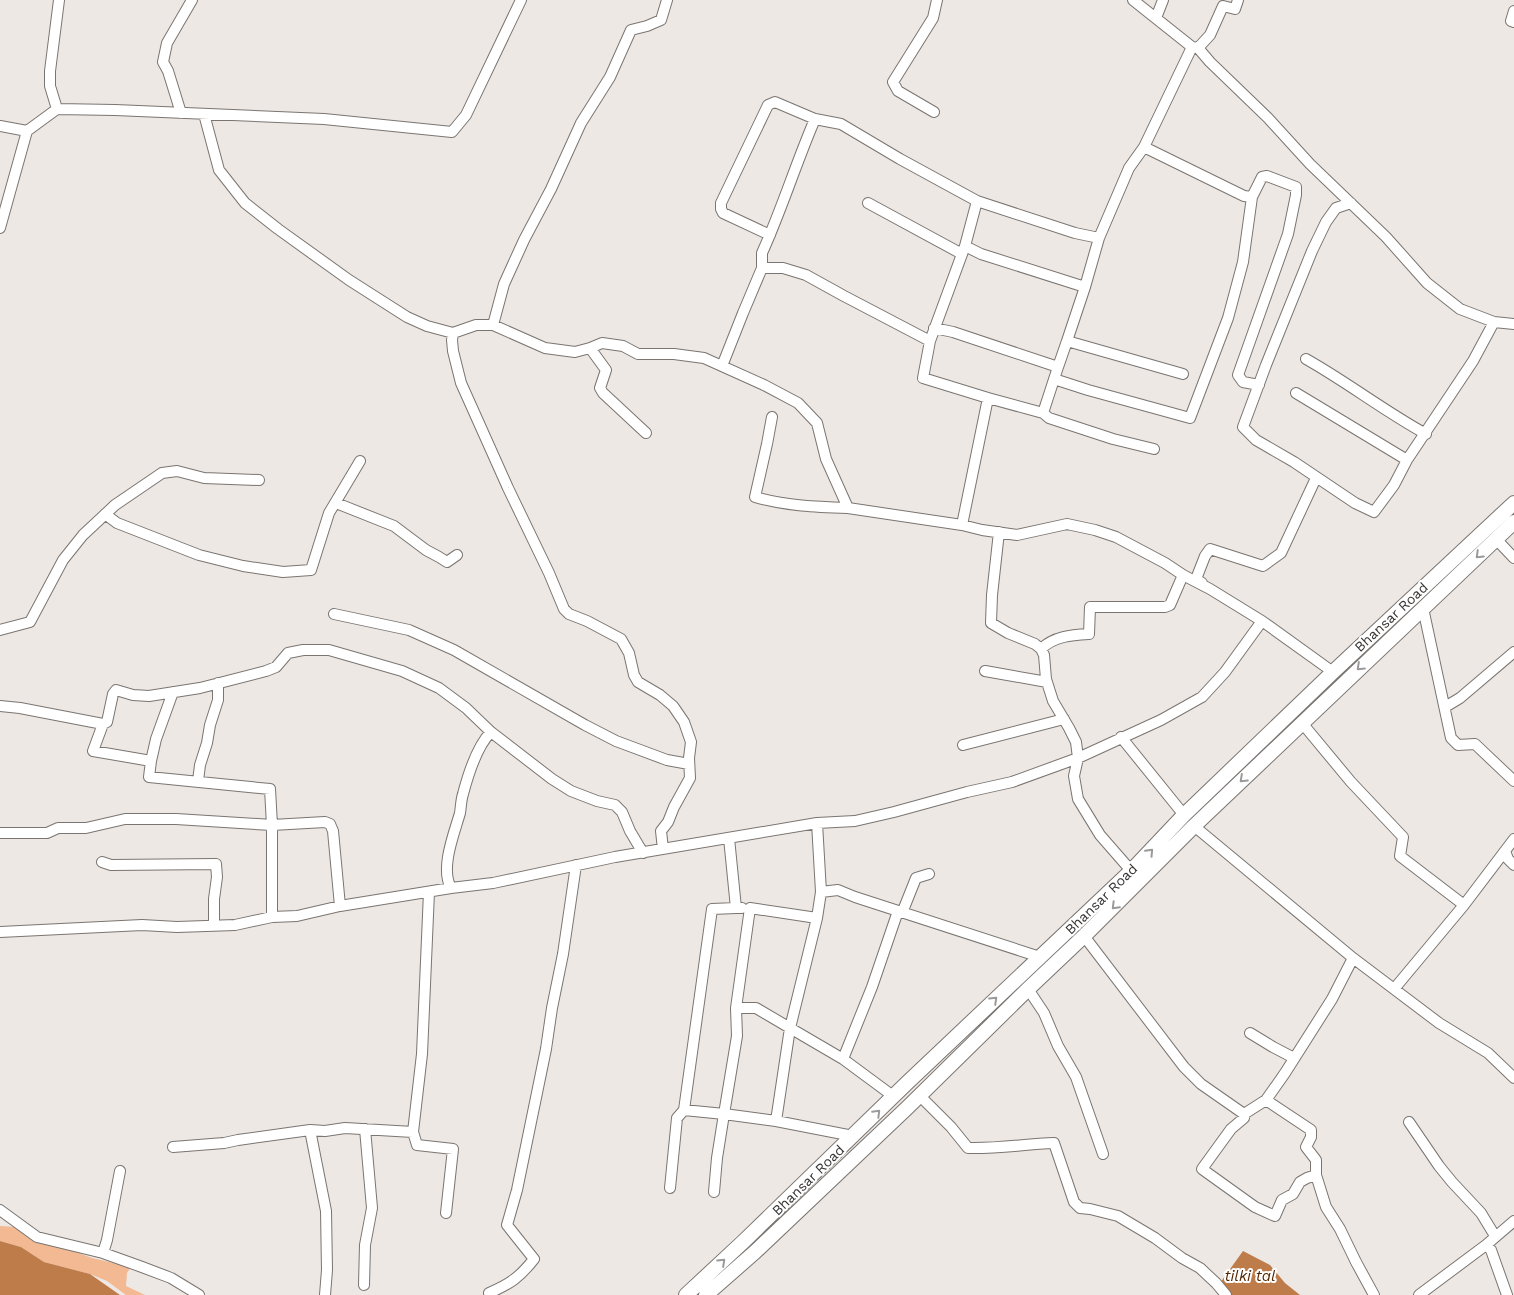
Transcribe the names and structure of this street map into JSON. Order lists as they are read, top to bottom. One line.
{"streets":{"highway":["Bhansar Road"]},"water":["tilki tal"]}
